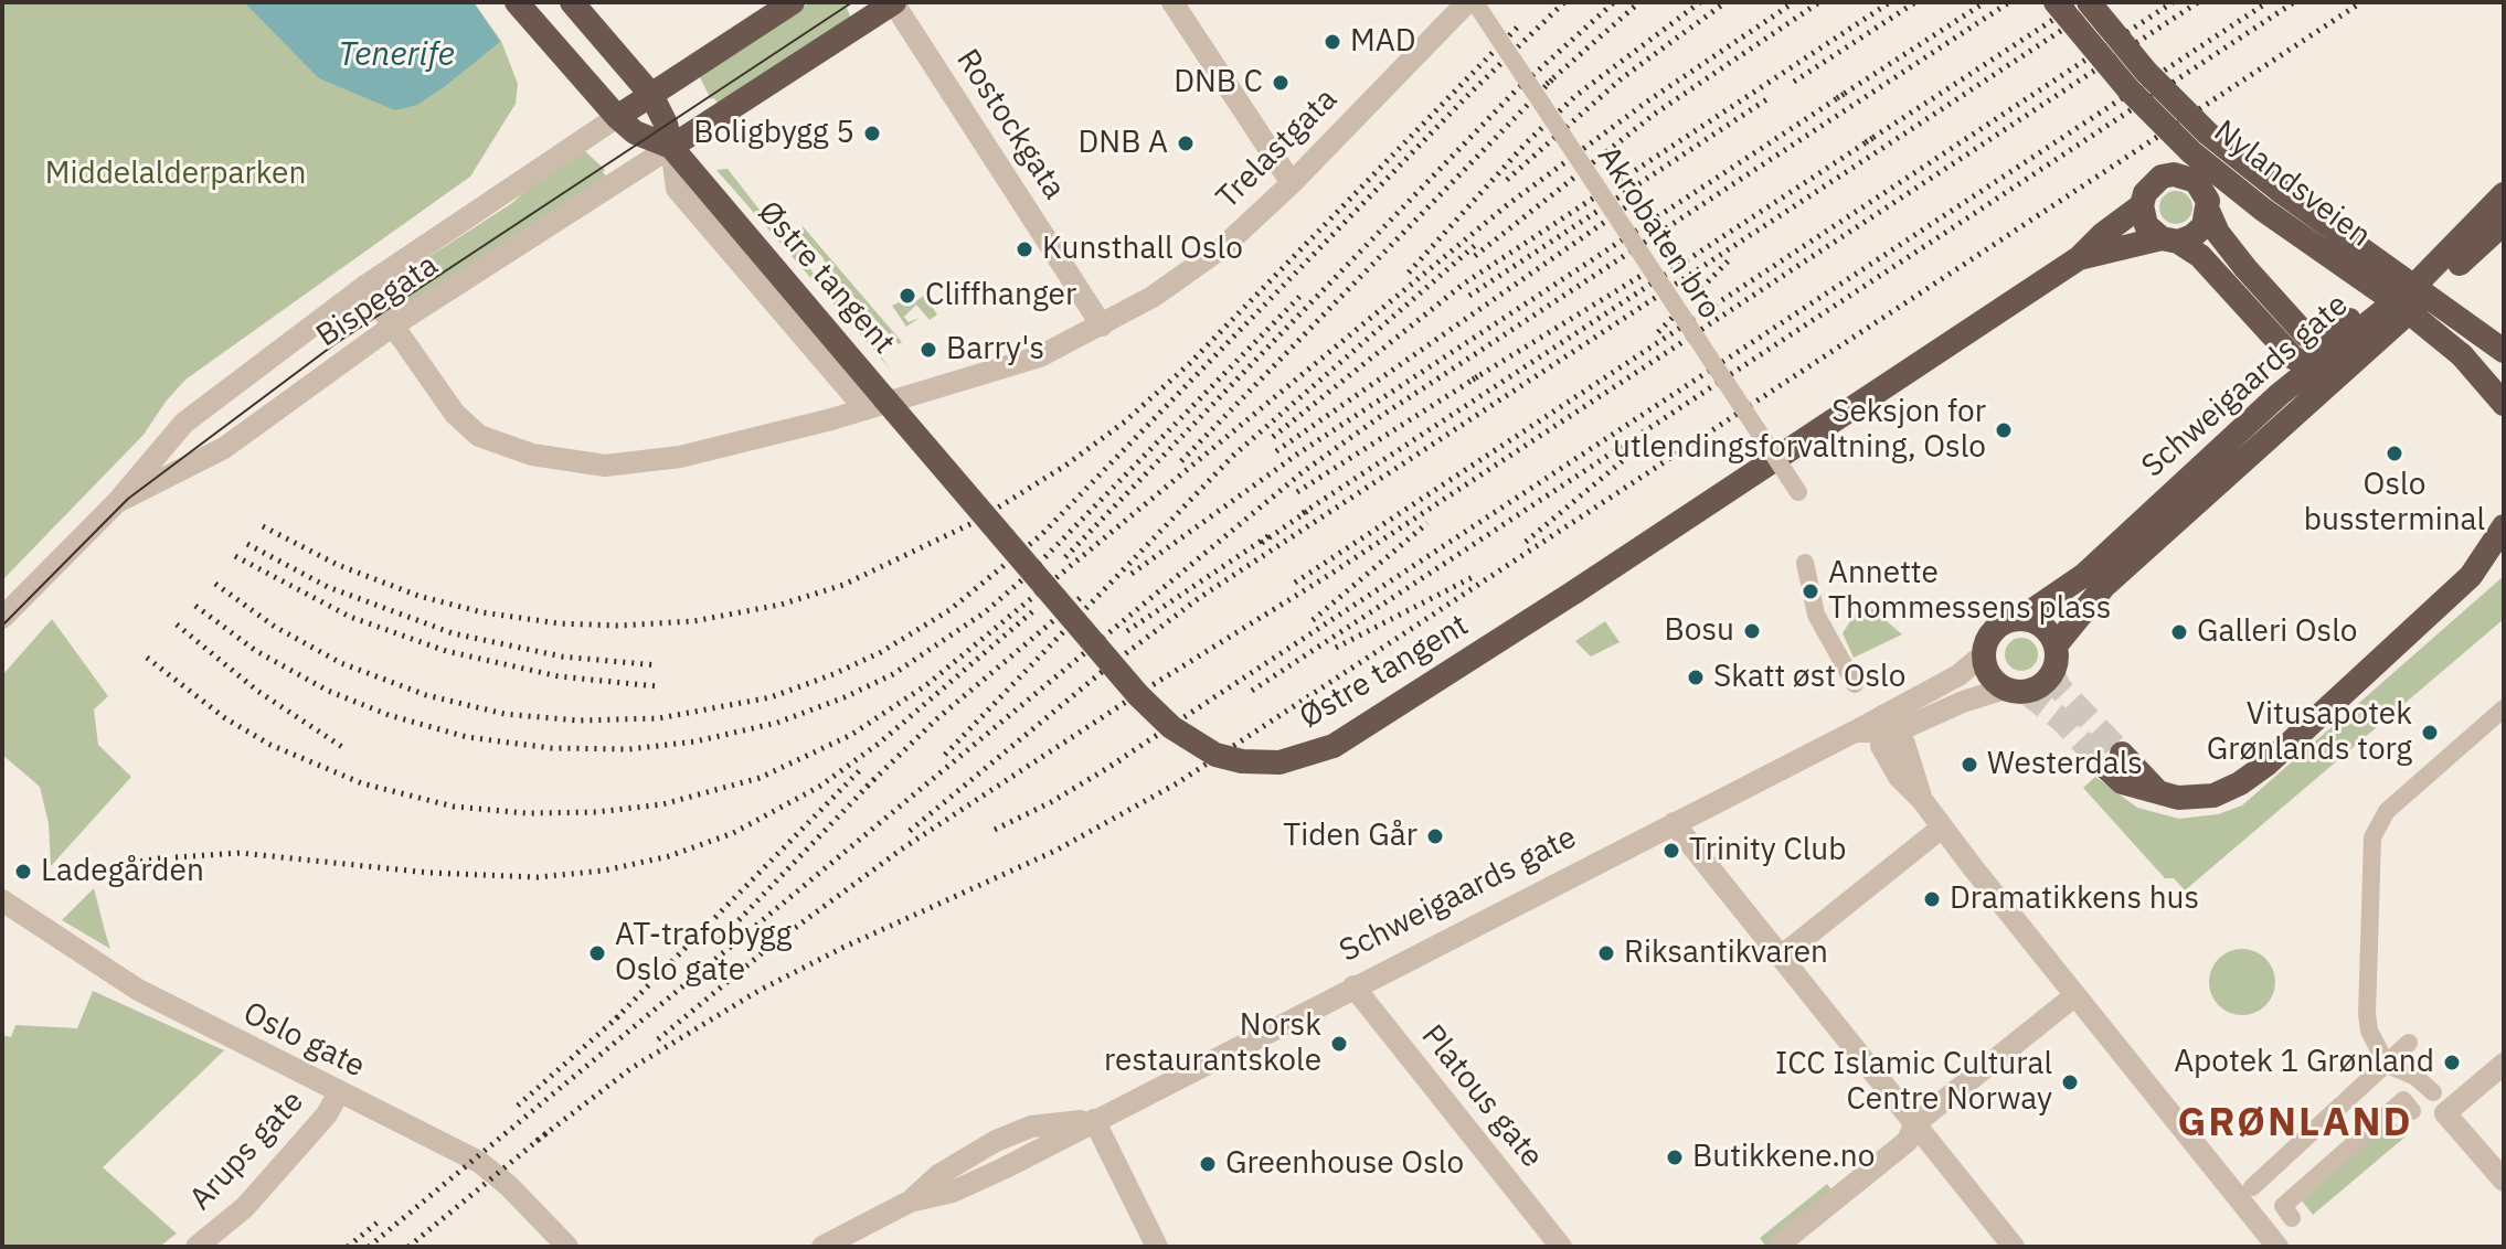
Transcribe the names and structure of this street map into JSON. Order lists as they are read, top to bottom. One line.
{"streets":{"highway":["Nylandsveien","Østre tangent","Schweigaards gate"],"street":["Rostockgata","Trelastgata","Akrobaten bro","Bispegata","Oslo gate","Platous gate","Arups gate"]},"crossings":[["Rostockgata","Trelastgata"],["Trelastgata","Bispegata"],["Østre tangent","Bispegata"],["Schweigaards gate","Platous gate"],["Oslo gate","Arups gate"]],"districts":["GRØNLAND"],"water":["Tenerife"],"parks":["Middelalderparken"],"places":["MAD","DNB C","Boligbygg 5","DNB A","Kunsthall Oslo","Cliffhanger","Barry's","Seksjon for utlendingsforvaltning, Oslo","Oslo bussterminal","Annette Thommessens plass","Bosu","Galleri Oslo","Skatt øst Oslo","Vitusapotek Grønlands torg","Westerdals","Tiden Går","Trinity Club","Ladegården","Dramatikkens hus","AT-trafobygg Oslo gate","Riksantikvaren","Norsk restaurantskole","Apotek 1 Grønland","ICC Islamic Cultural Centre Norway","Butikkene.no","Greenhouse Oslo"]}
